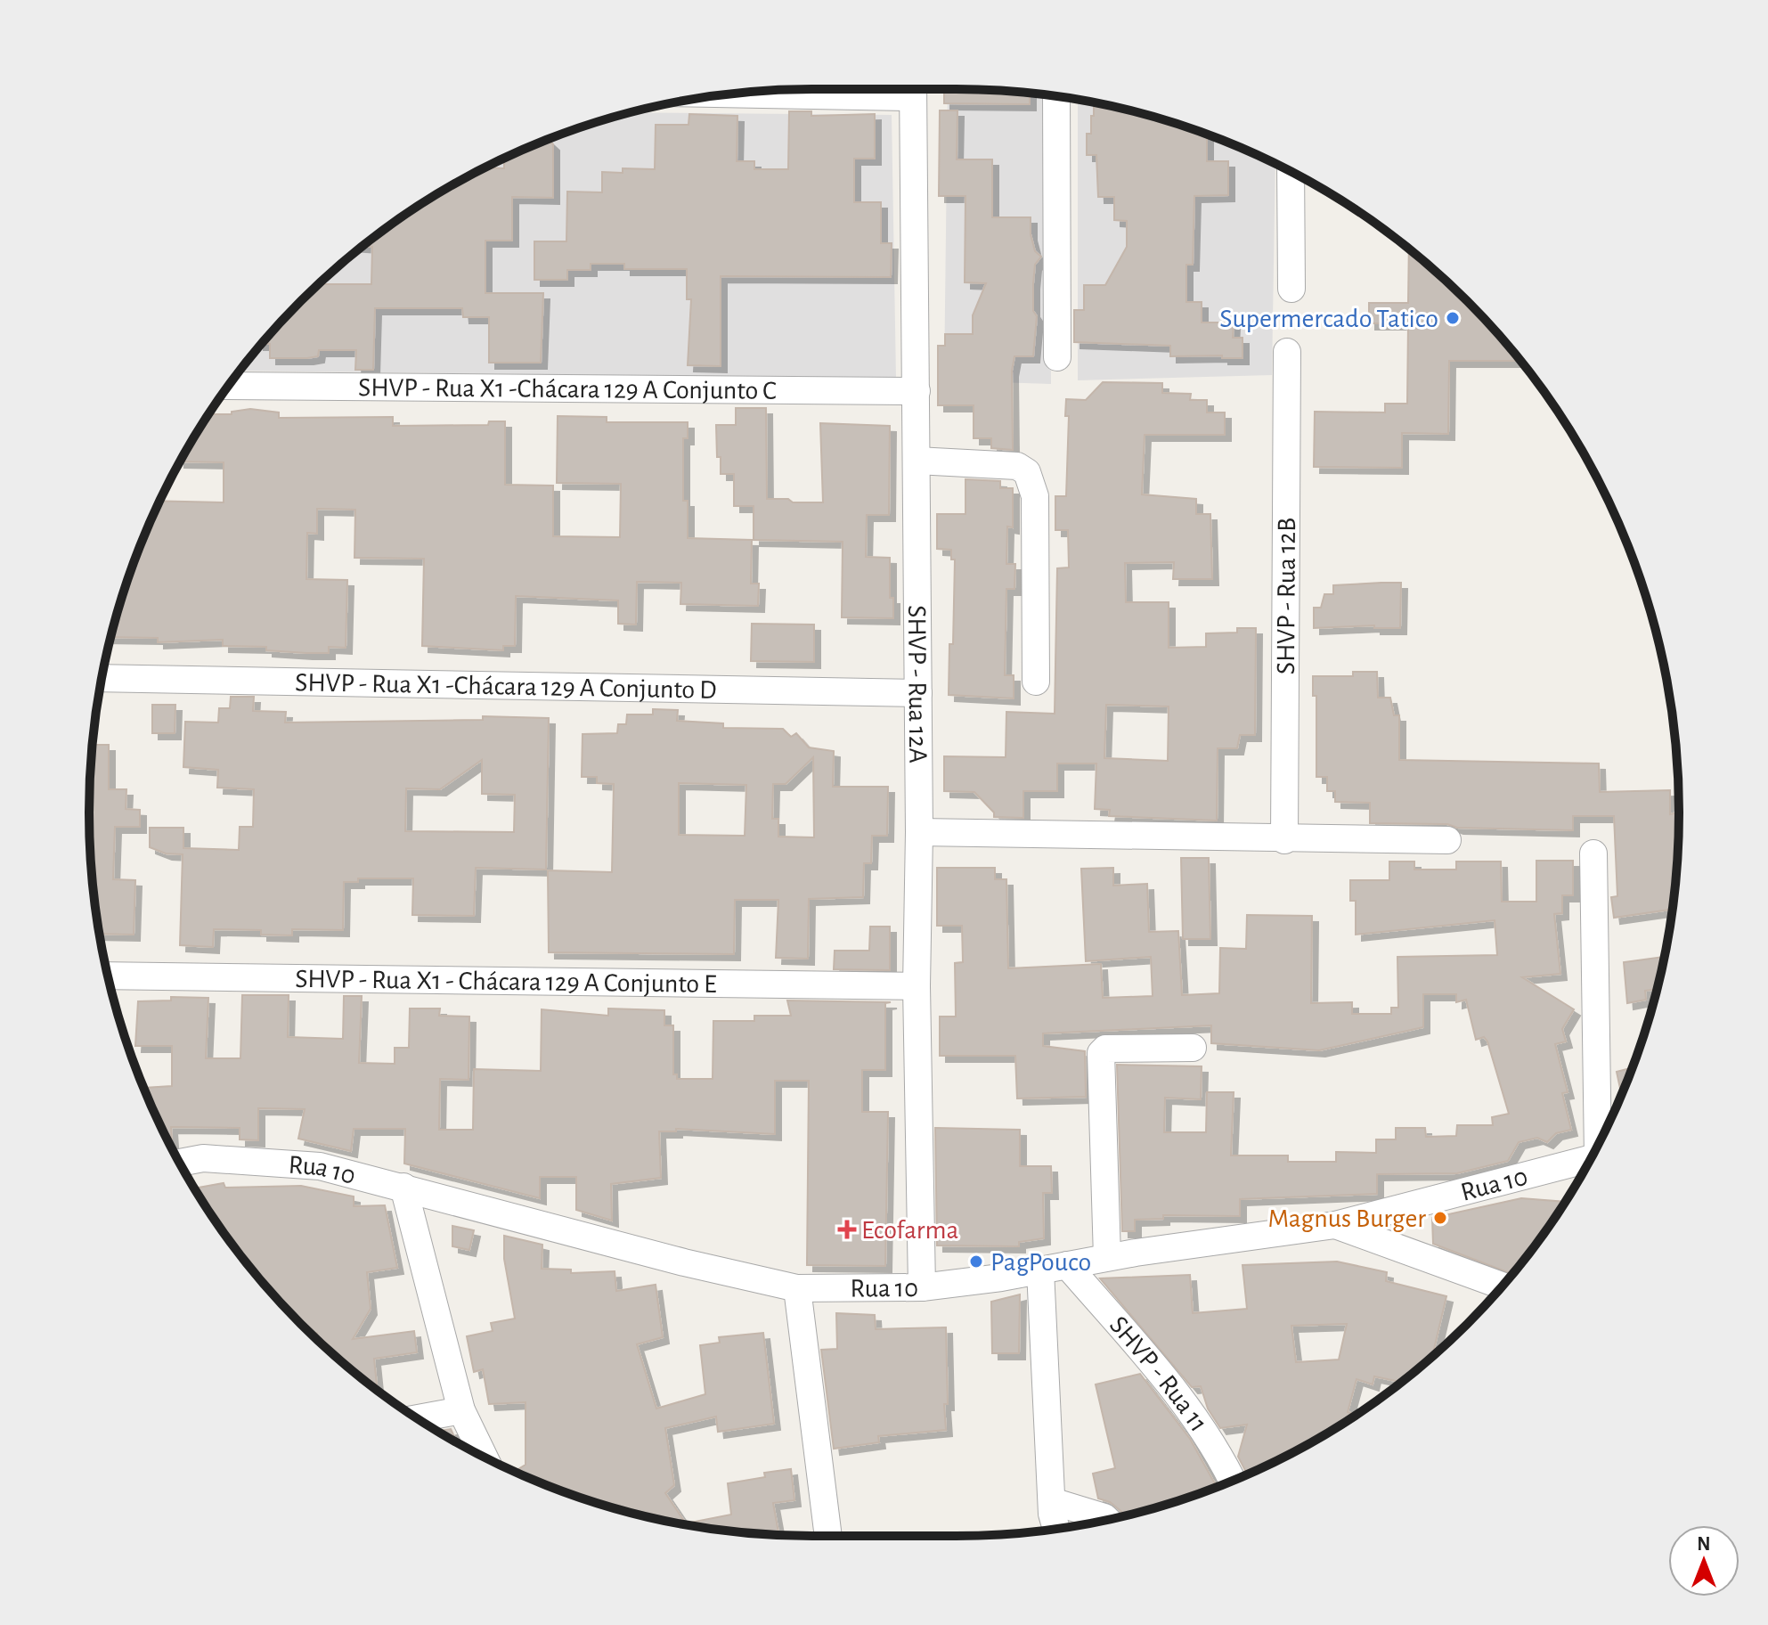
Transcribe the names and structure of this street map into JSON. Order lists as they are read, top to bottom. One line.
{"streets":{"street":["SHVP - Rua X1 -Chácara 129 A Conjunto C","SHVP - Rua 12B","SHVP - Rua 12A","SHVP - Rua X1 -Chácara 129 A Conjunto D","SHVP - Rua X1 - Chácara 129 A Conjunto E","Rua 10","SHVP - Rua 11"]},"crossings":[["SHVP - Rua X1 -Chácara 129 A Conjunto C","SHVP - Rua 12A"],["SHVP - Rua 12A","SHVP - Rua X1 -Chácara 129 A Conjunto D"],["SHVP - Rua 12A","SHVP - Rua X1 - Chácara 129 A Conjunto E"],["SHVP - Rua 12A","Rua 10"],["Rua 10","SHVP - Rua 11"]],"places":{"other":["Supermercado Tatico","Magnus Burger","PagPouco"],"health":["Ecofarma"]},"north":"top"}
